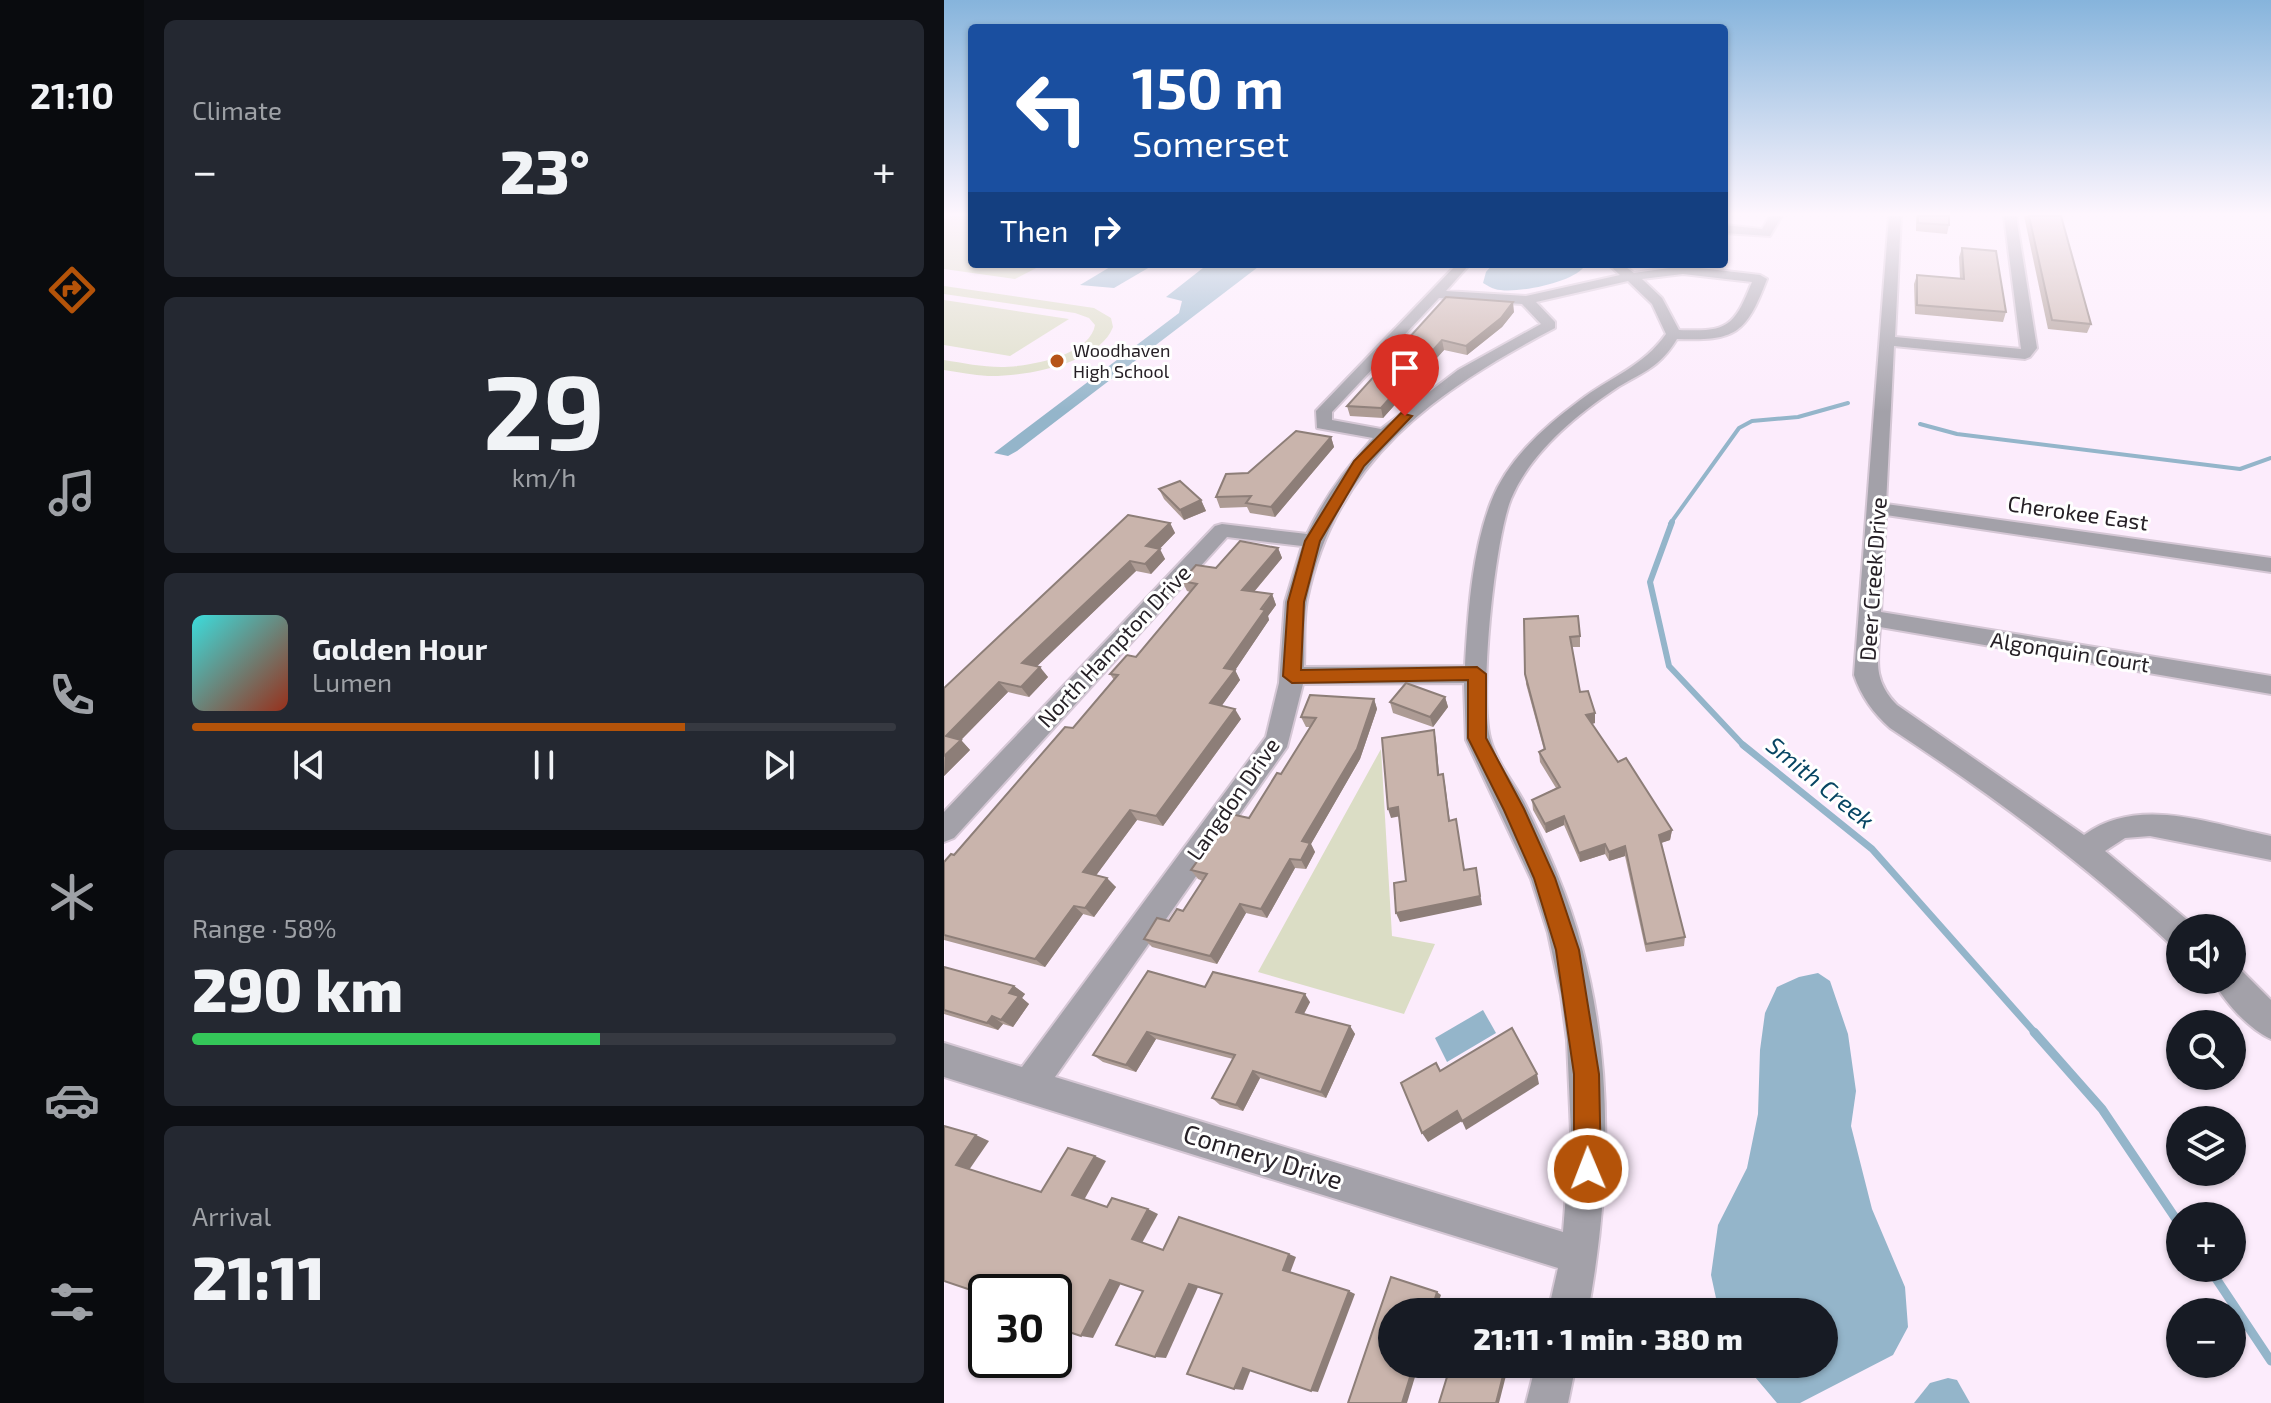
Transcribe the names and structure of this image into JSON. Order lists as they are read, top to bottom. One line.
{"streets":{"street":["Cherokee East","Deer Creek Drive","North Hampton Drive","Algonquin Court","Langdon Drive","Connery Drive"]},"crossings":[["Cherokee East","Deer Creek Drive"],["Deer Creek Drive","Algonquin Court"],["North Hampton Drive","Langdon Drive"],["Langdon Drive","Connery Drive"]],"water":["Smith Creek"],"places":["Woodhaven High School"],"page":{"tabs":"21:10","tile":["Climate",["29","km/h"],["Range · 58%","290 km"],["Arrival","21:11"]],"turn":["150 m","Somerset"],"heat":["−","23°","+"],"then":"Then","song":["Golden Hour","Lumen"],"map_buttons":["+","−"],"limit":"30","trip":"21:11 · 1 min · 380 m"}}
